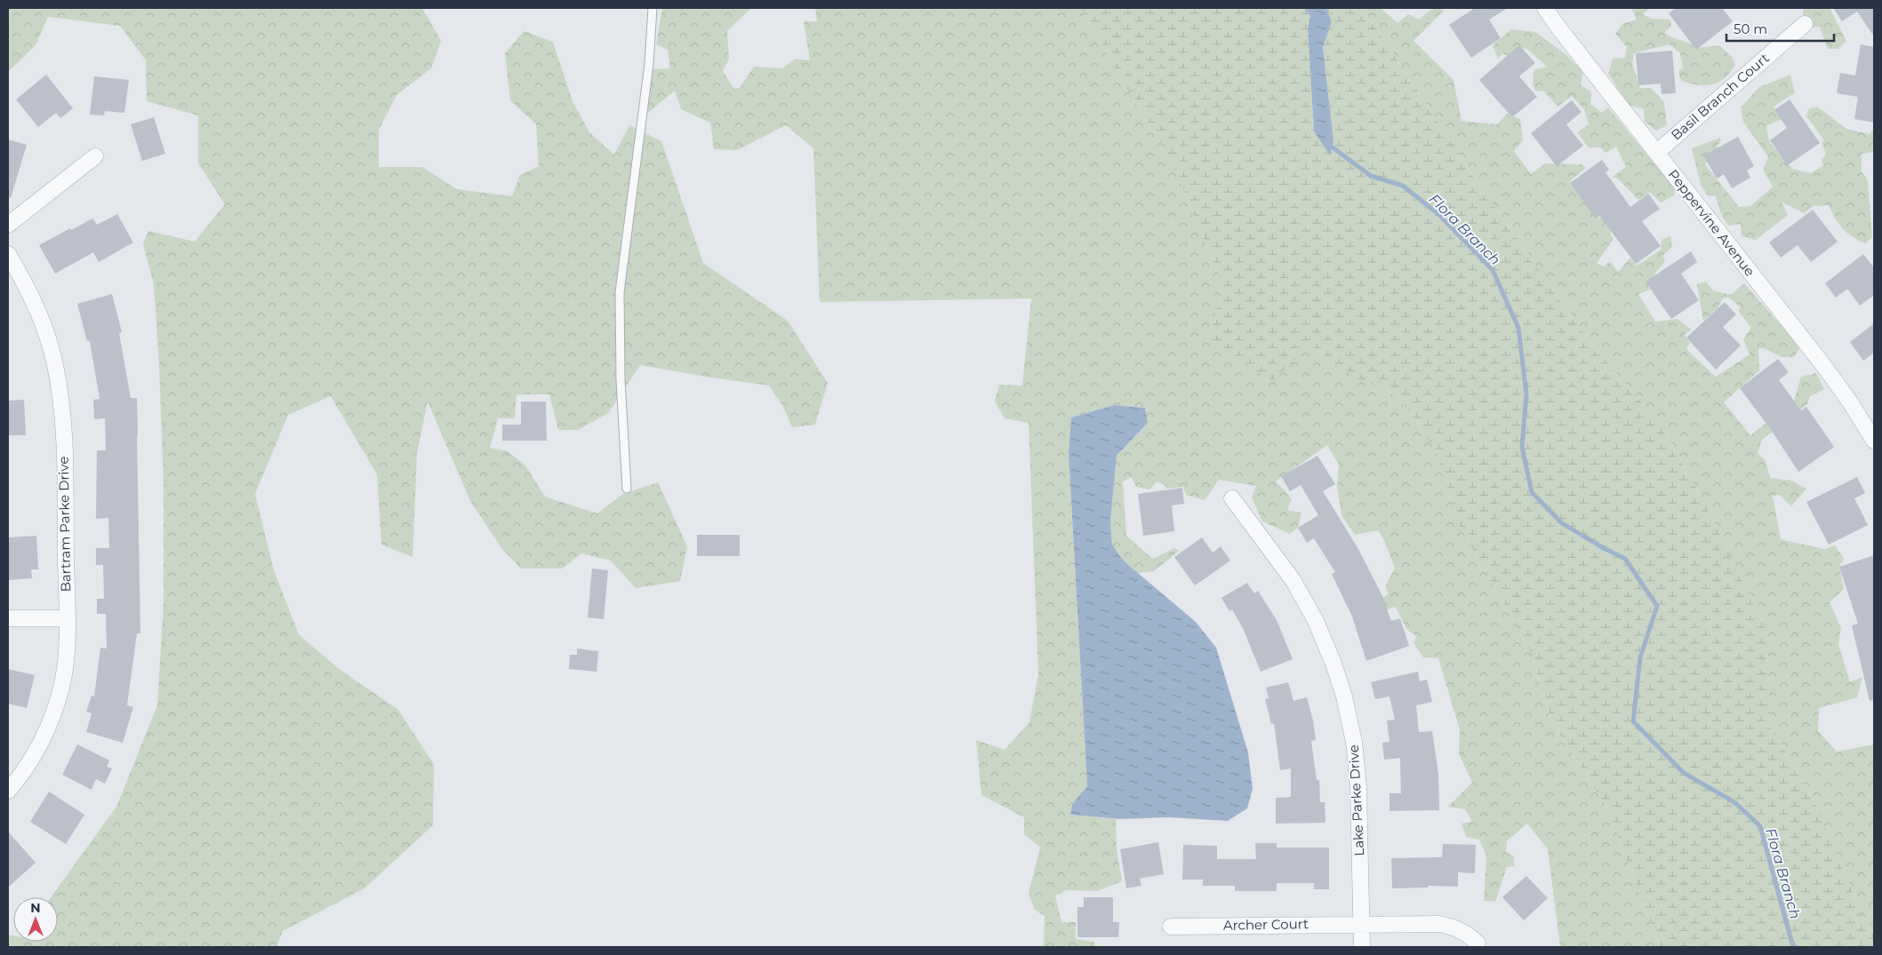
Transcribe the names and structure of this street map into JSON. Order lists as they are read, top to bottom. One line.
{"streets":{"street":["Basil Branch Court","Peppervine Avenue","Bartram Parke Drive","Lake Parke Drive","Archer Court"]},"crossings":[["Basil Branch Court","Peppervine Avenue"],["Lake Parke Drive","Archer Court"]],"water":["Flora Branch"],"scale_bar":"50 m","north":"top"}
